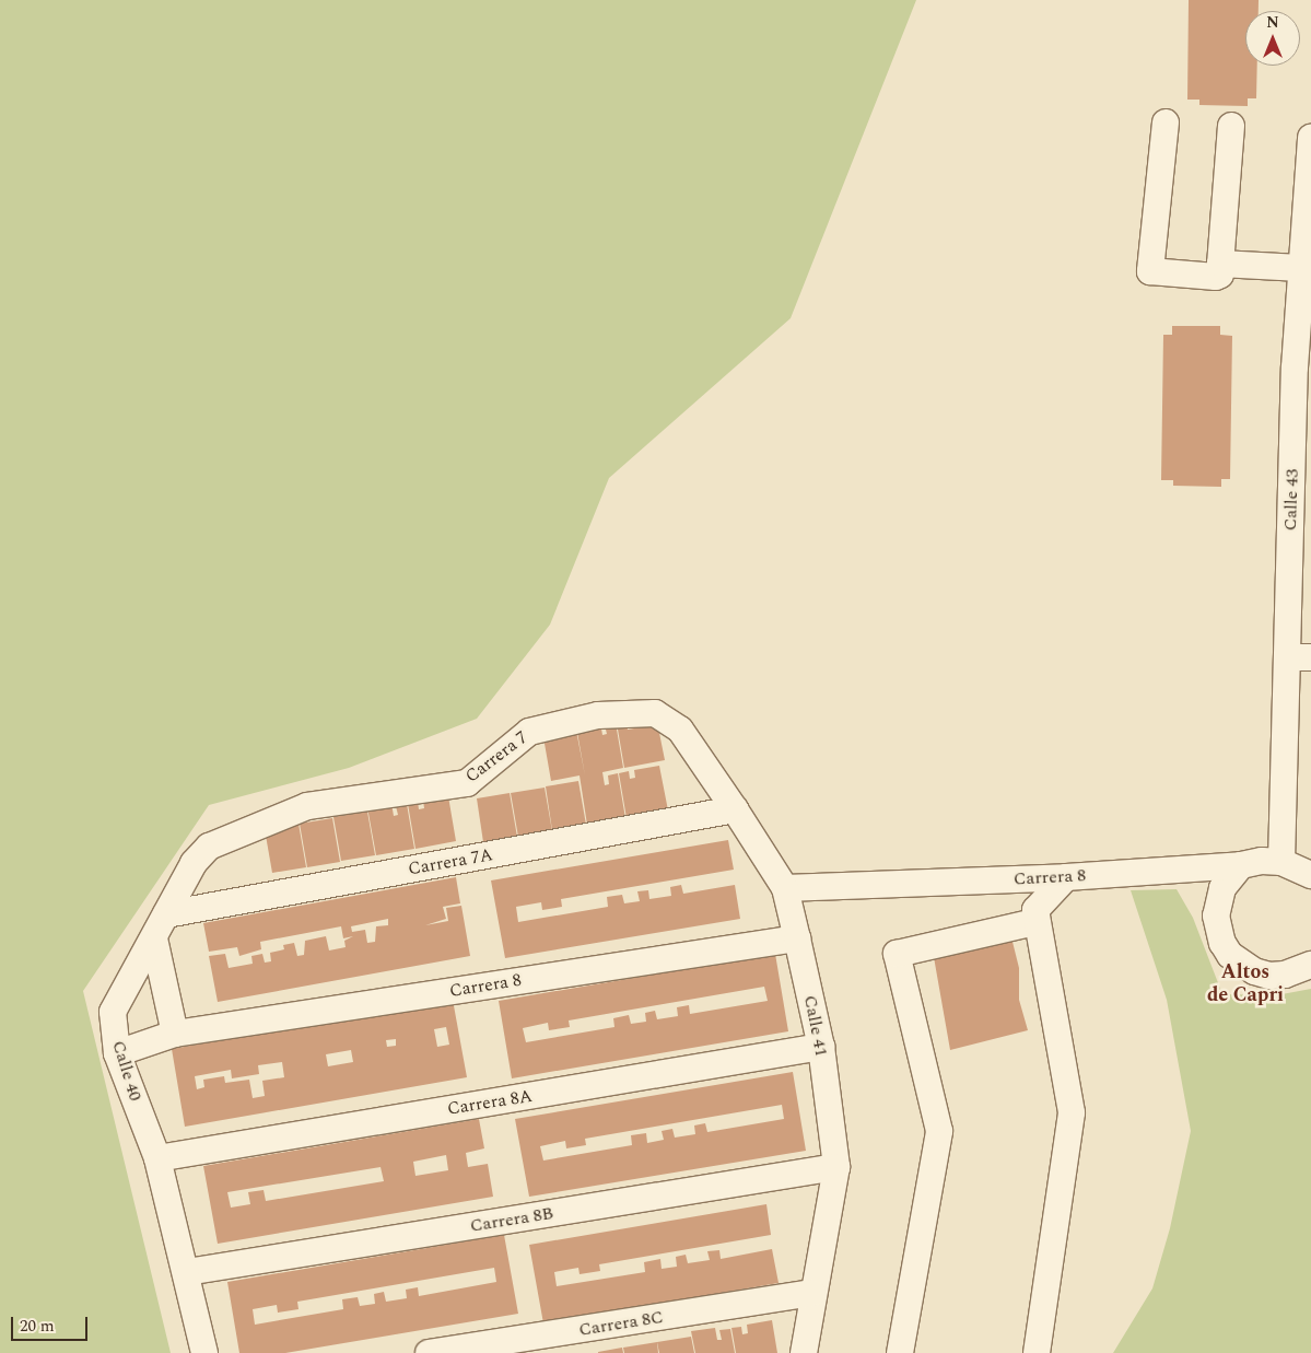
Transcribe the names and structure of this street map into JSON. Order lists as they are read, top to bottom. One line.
{"streets":{"street":["Calle 43","Carrera 7","Carrera 7A","Carrera 8","Calle 41","Calle 40","Carrera 8A","Carrera 8B","Carrera 8C"]},"crossings":[["Calle 43","Carrera 8"],["Carrera 7","Calle 41"],["Carrera 7","Calle 40"],["Carrera 7A","Calle 41"],["Carrera 7A","Calle 40"],["Carrera 8","Calle 41"],["Carrera 8","Calle 40"],["Calle 41","Carrera 8A"],["Calle 41","Carrera 8B"],["Calle 41","Carrera 8C"],["Calle 40","Carrera 8A"],["Calle 40","Carrera 8B"]],"districts":["Altos de Capri"],"scale_bar":"20 m","north":"top"}
